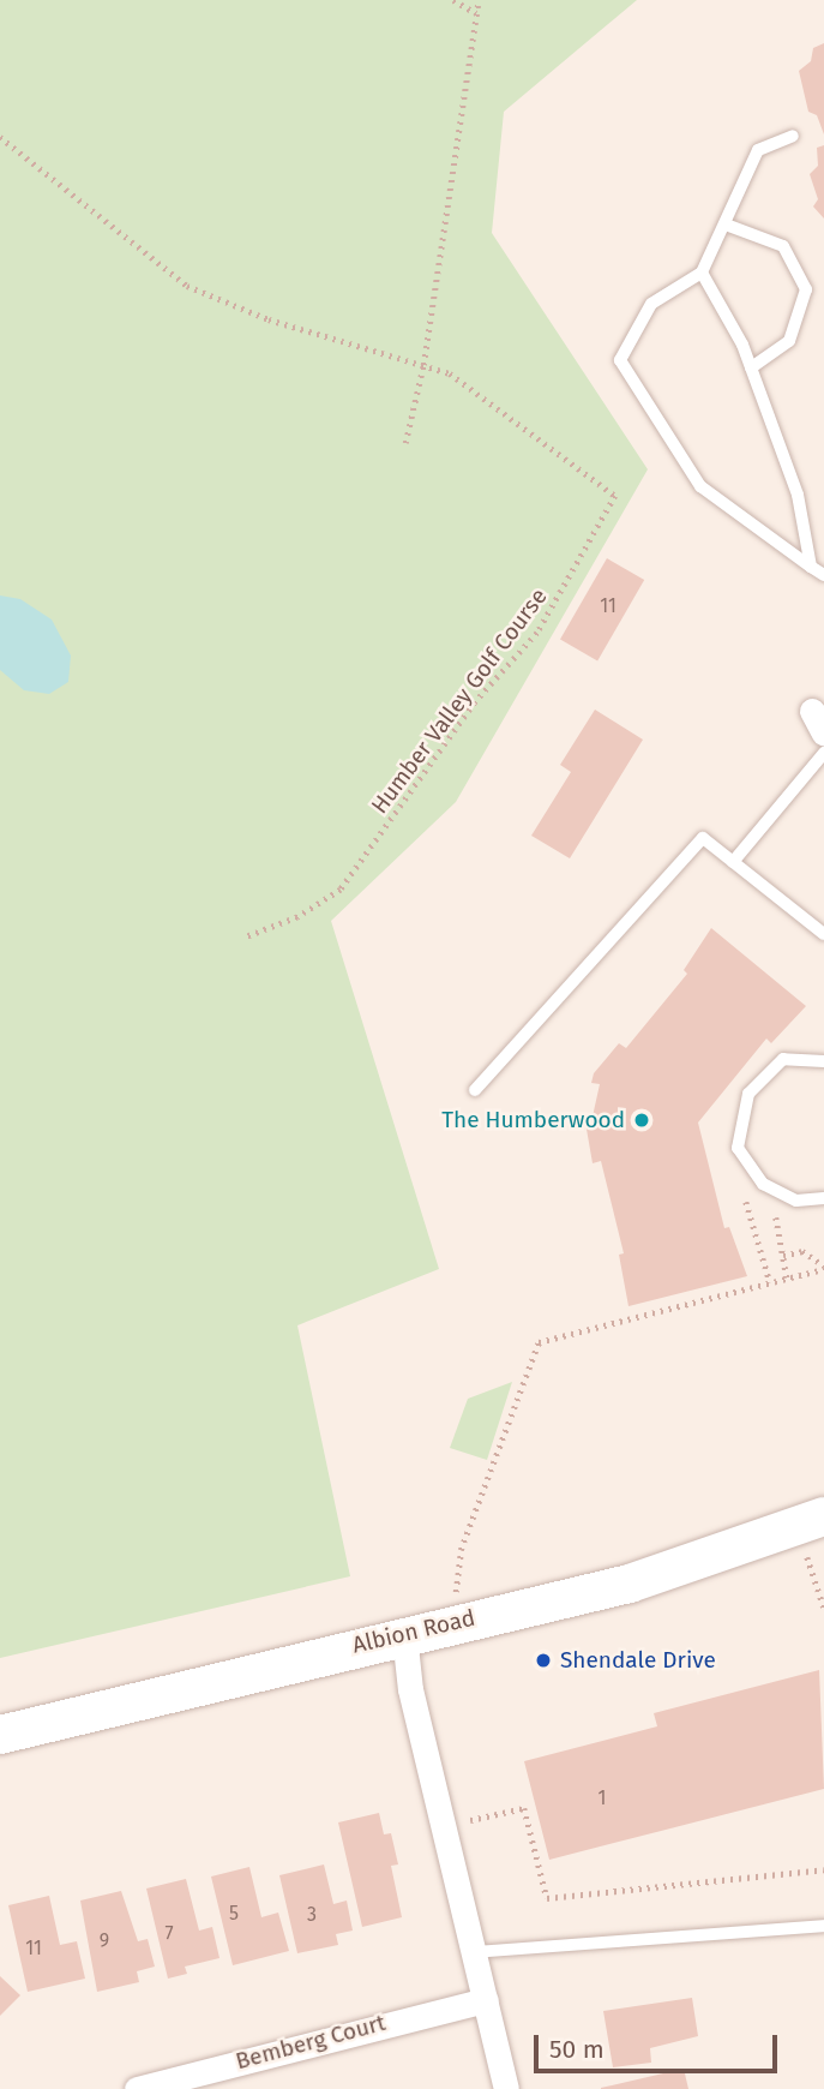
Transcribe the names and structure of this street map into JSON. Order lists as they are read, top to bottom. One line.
{"streets":{"main road":["Albion Road"],"street":["Bemberg Court"],"path":["Humber Valley Golf Course"]},"places":["The Humberwood","Shendale Drive"],"house_numbers":["11","1","5","3","7","9","11"],"scale_bar":"50 m"}
